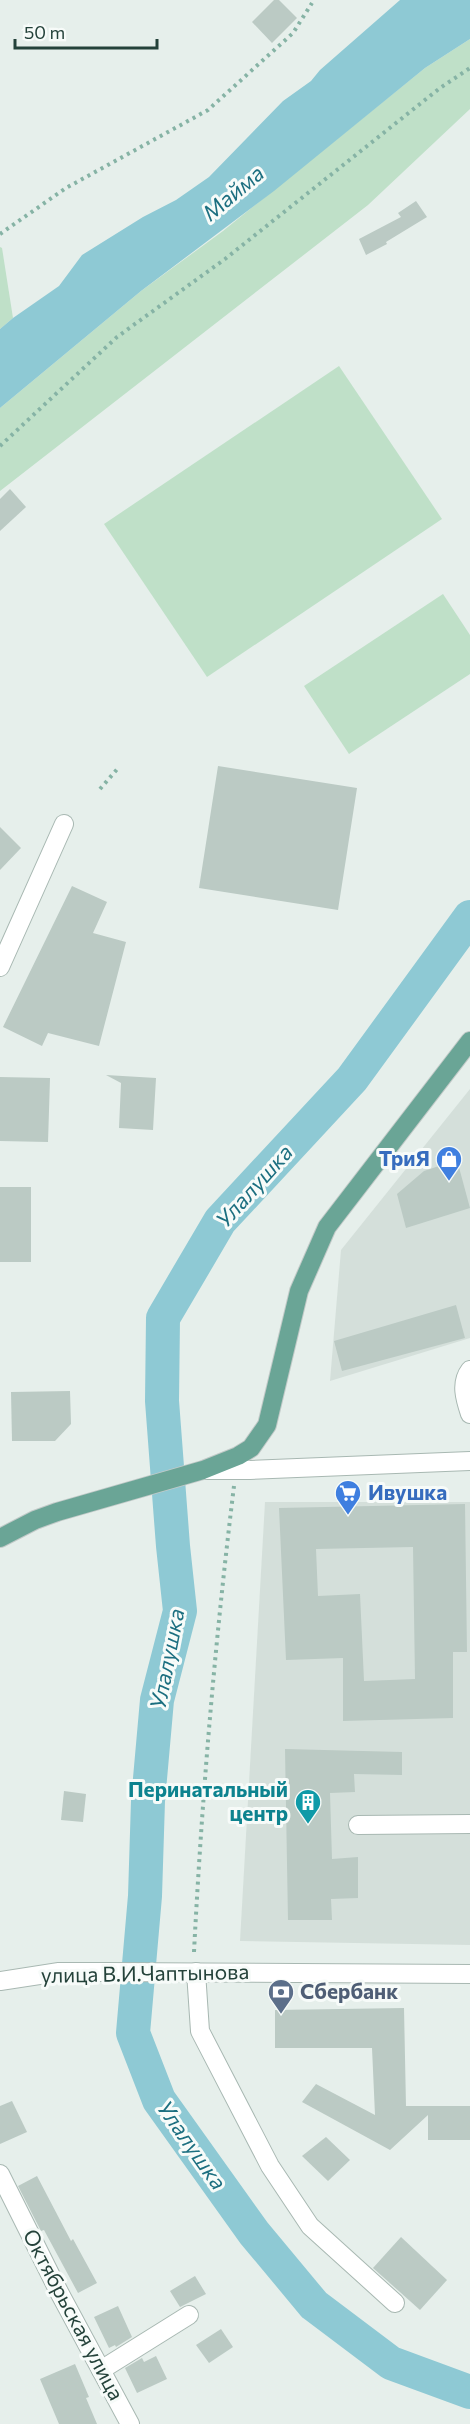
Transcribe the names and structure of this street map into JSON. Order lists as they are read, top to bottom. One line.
{"streets":{"street":["улица В.И.Чаптынова","Октябрьская улица"]},"water":["Майма","Улалушка"],"places":{"shop":["ТриЯ"],"supermarket":["Ивушка"],"building":["Перинатальный центр"],"bank":["Сбербанк"]},"scale_bar":"50 m"}
